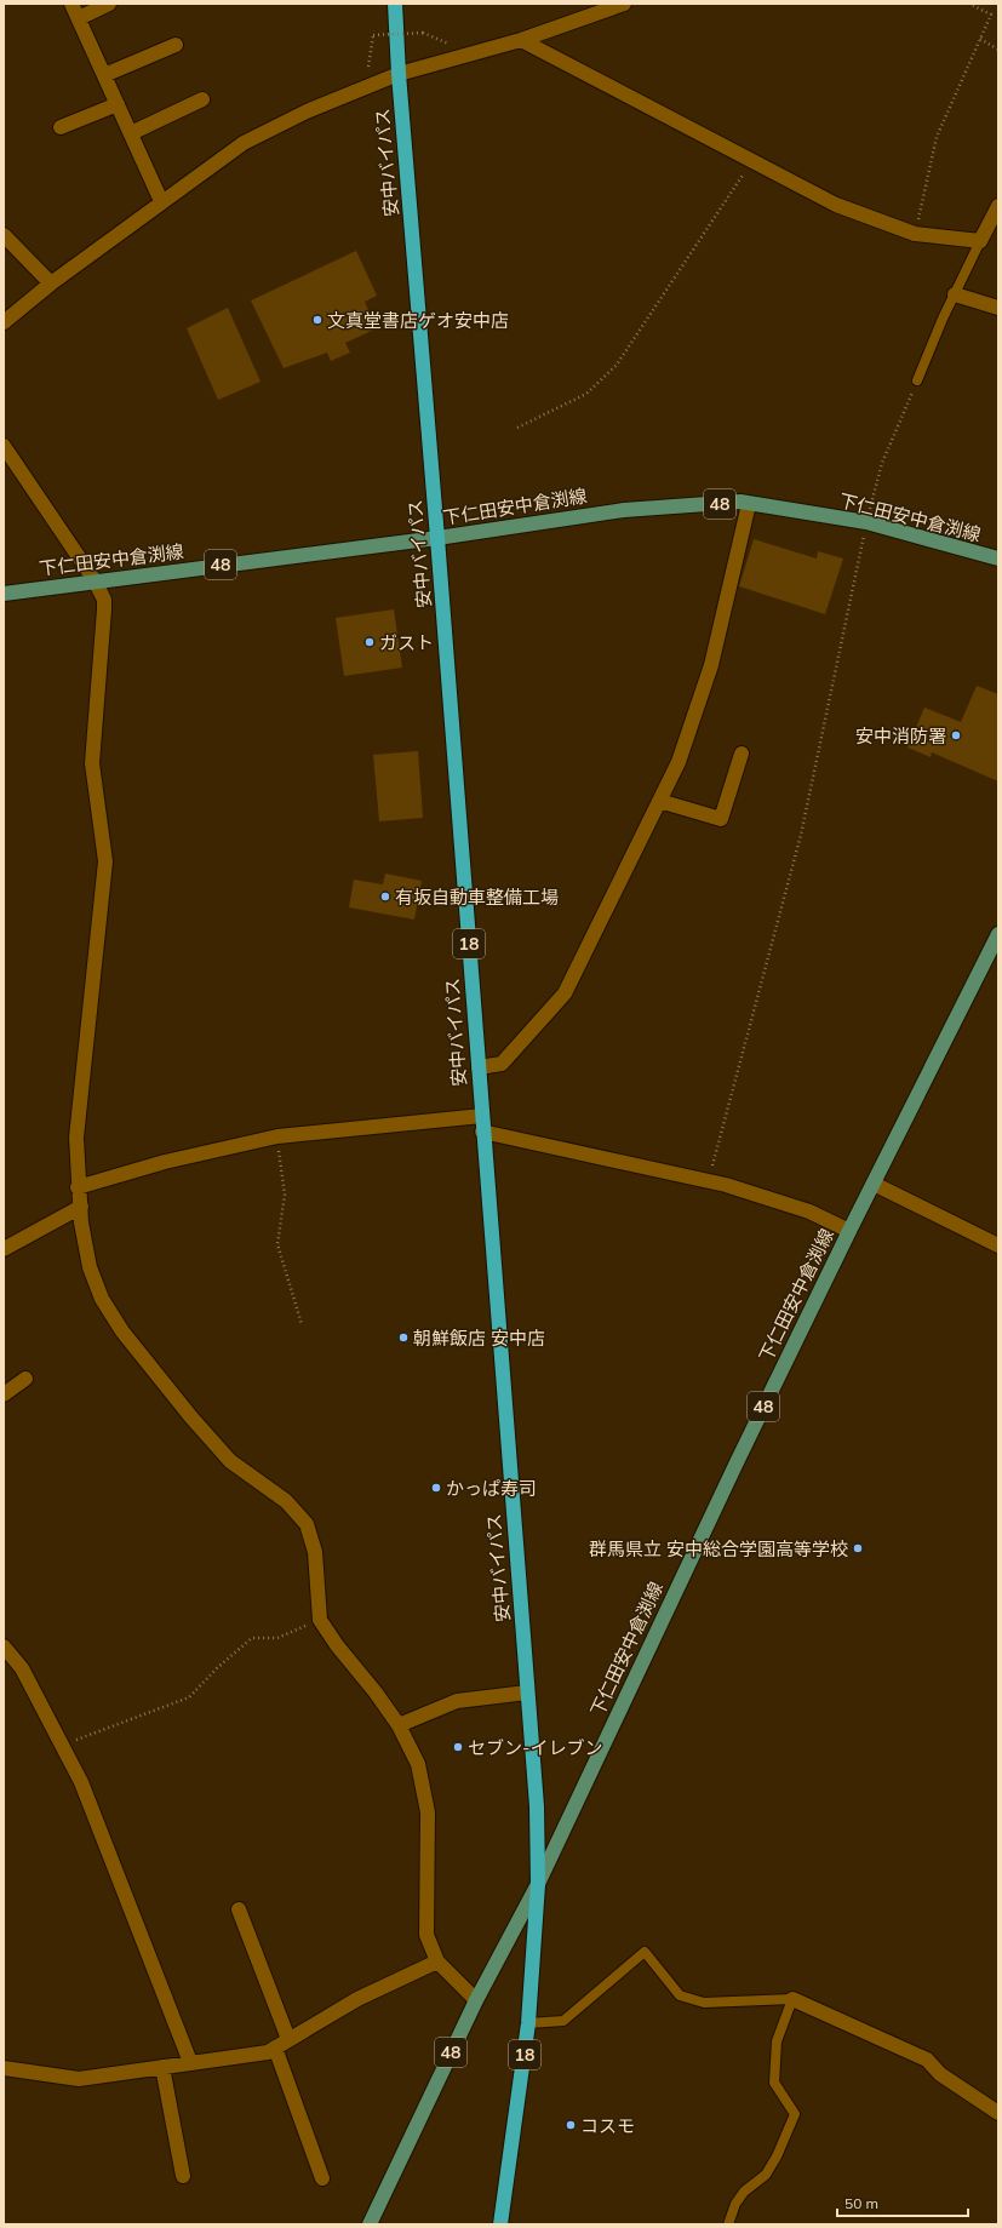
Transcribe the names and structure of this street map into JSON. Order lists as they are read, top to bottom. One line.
{"streets":{"highway":["安中バイパス","18"],"main road":["48","下仁田安中倉渕線"]},"crossings":[["安中バイパス","下仁田安中倉渕線"],["安中バイパス","18"],["下仁田安中倉渕線","18"]],"places":["文真堂書店ゲオ安中店","ガスト","安中消防署","有坂自動車整備工場","朝鮮飯店 安中店","かっぱ寿司","群馬県立 安中総合学園高等学校","セブン-イレブン","コスモ"],"scale_bar":"50 m"}
